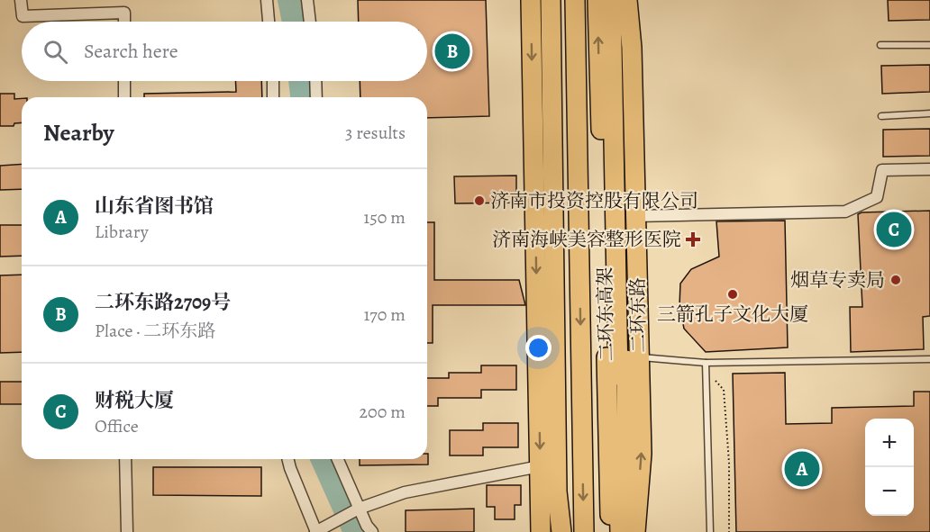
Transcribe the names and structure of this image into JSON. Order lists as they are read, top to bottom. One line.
{"streets":{"highway":["二环东高架","二环东路"]},"places":{"other":["济南市投资控股有限公司","烟草专卖局","三箭孔子文化大厦"],"health":["济南海峡美容整形医院"]},"page":{"search":"Search here","pins":["B","C","A"],"heading":["Nearby","3 results"],"list":[{"mark":"A","name":"山东省图书馆","note":"Library","value":"150 m"},{"mark":"B","name":"二环东路2709号","note":"Place · 二环东路","value":"170 m"},{"mark":"C","name":"财税大厦","note":"Office","value":"200 m"}],"map_buttons":["+","−"]}}
